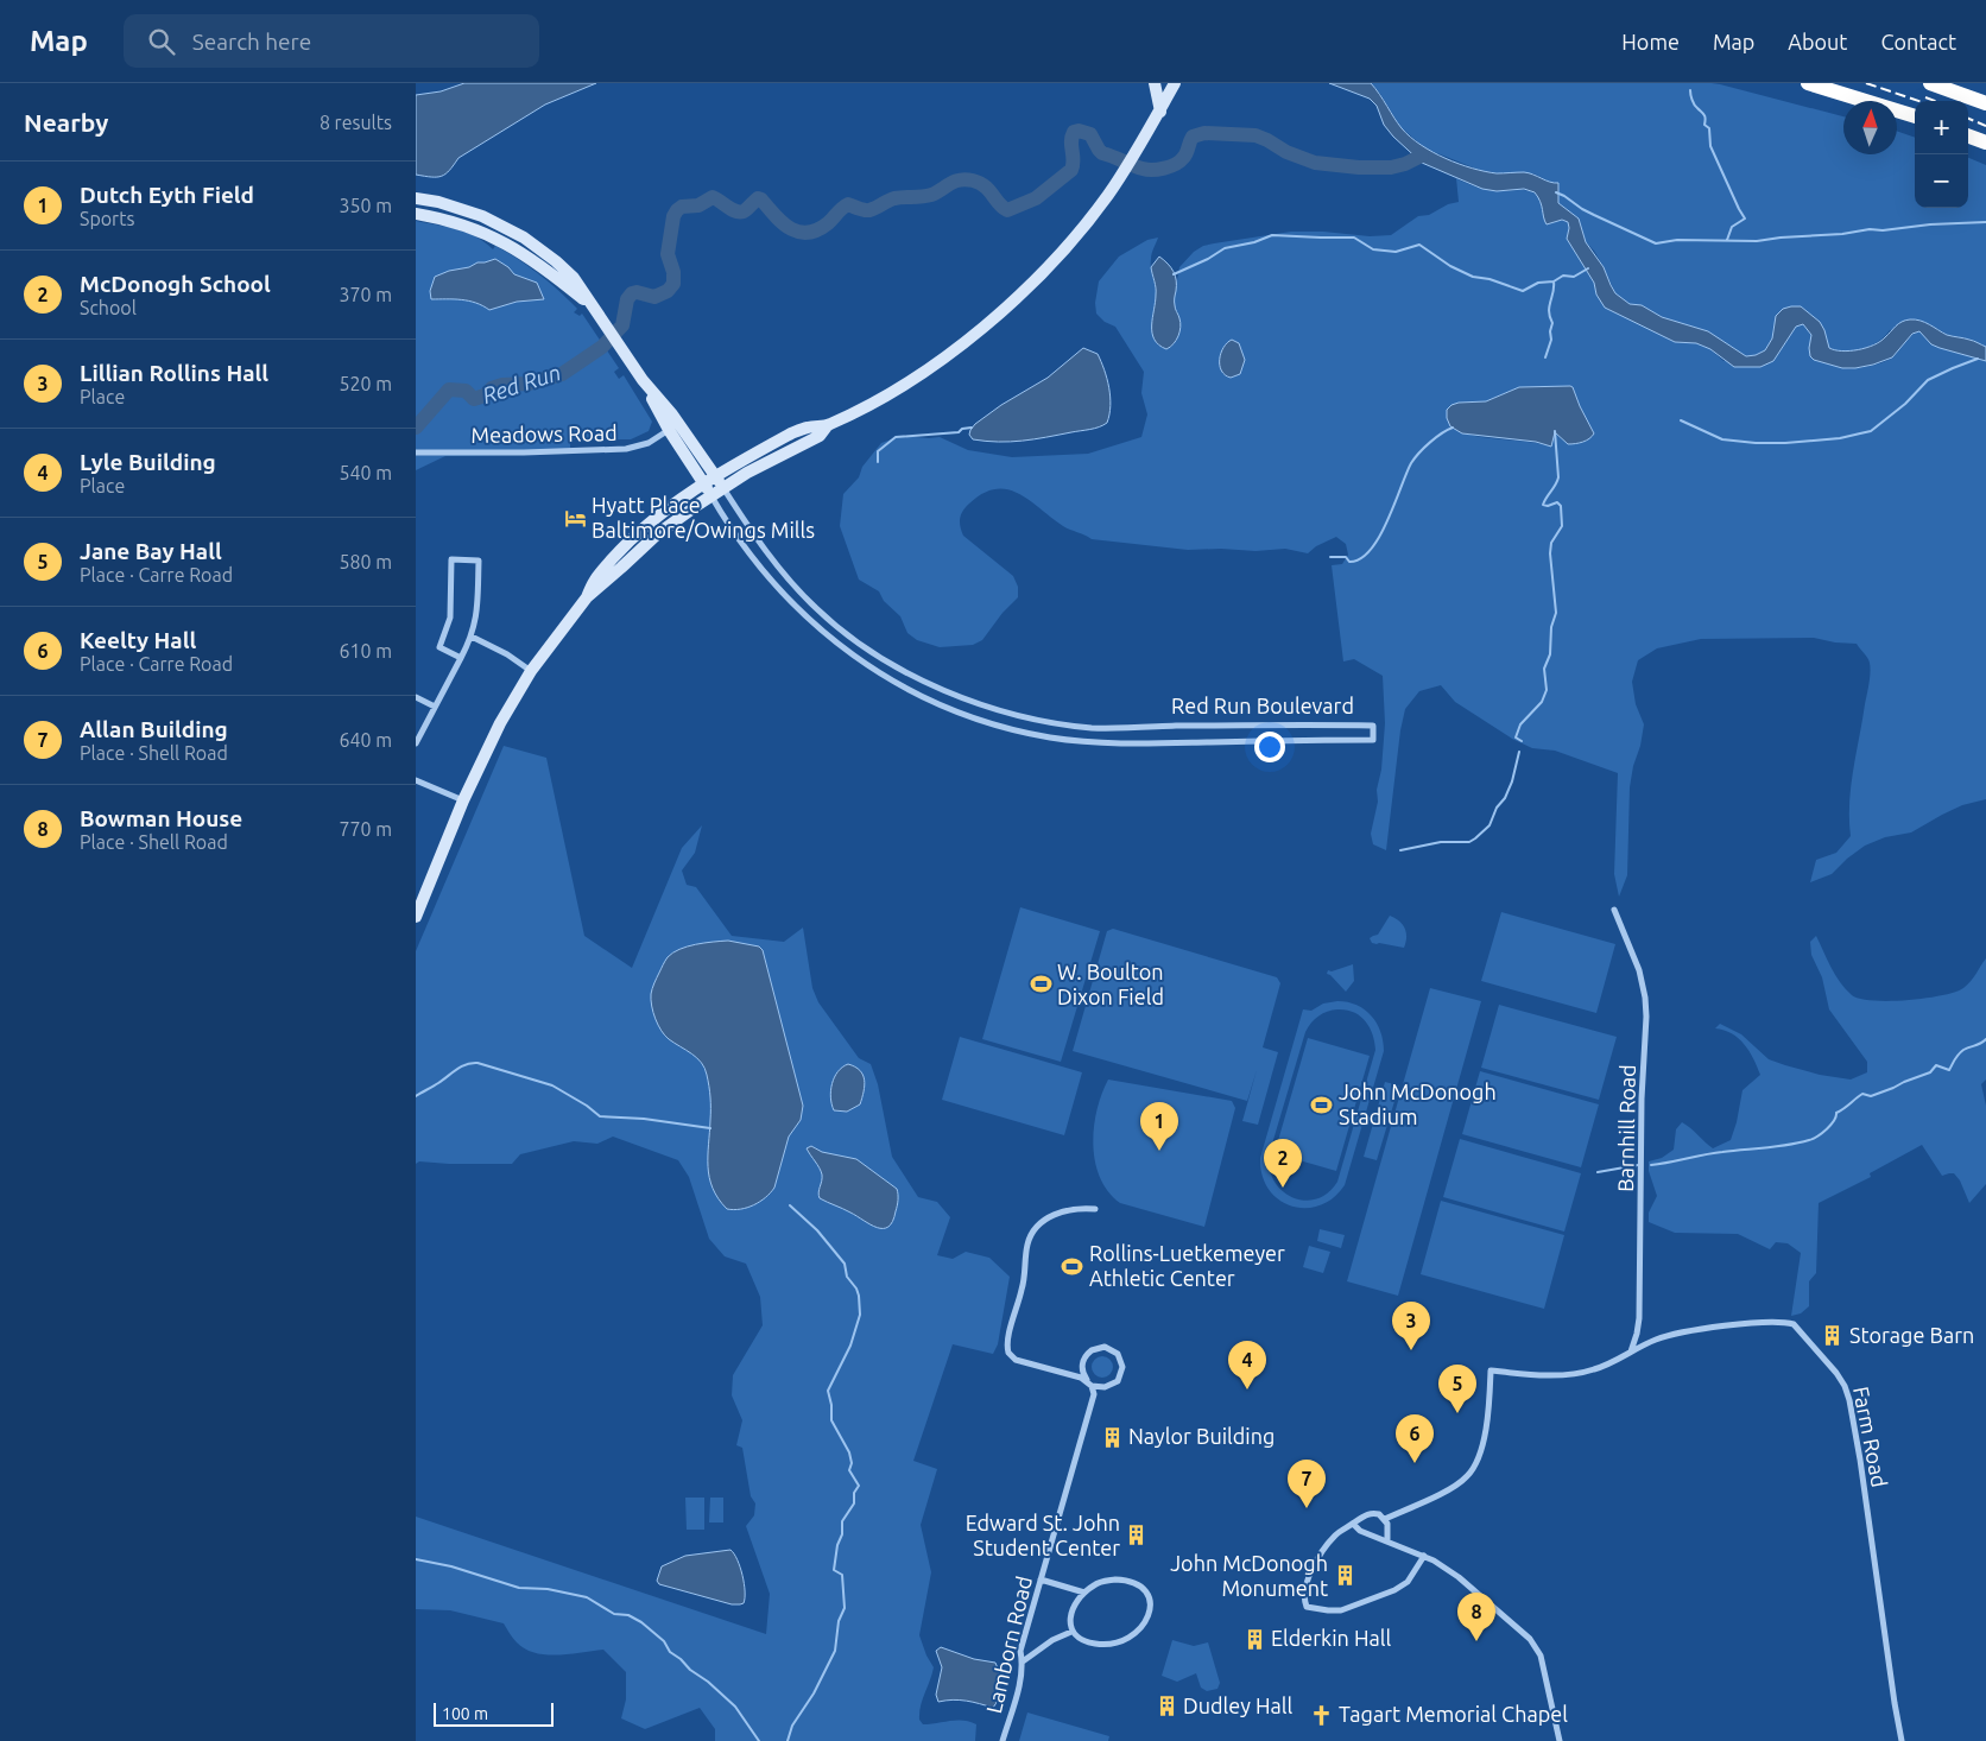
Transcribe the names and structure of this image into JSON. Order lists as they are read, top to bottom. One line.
{"streets":{"main road":["Red Run Boulevard"],"street":["Meadows Road","Barnhill Road","Farm Road","Lamborn Road"]},"crossings":[["Meadows Road","Red Run Boulevard"],["Barnhill Road","Farm Road"]],"water":["Red Run"],"places":{"hotel":["Hyatt Place Baltimore/Owings Mills"],"sports":["W. Boulton Dixon Field","John McDonogh Stadium","Rollins-Luetkemeyer Athletic Center"],"building":["Storage Barn","Naylor Building","Edward St. John Student Center","John McDonogh Monument","Elderkin Hall","Dudley Hall"],"church":["Tagart Memorial Chapel"]},"scale_bar":"100 m","north":"top","page":{"header":"Map","search":"Search here","nav":["Home","Map","About","Contact"],"heading":["Nearby","8 results"],"map_buttons":["+","−"],"list":[{"mark":"1","name":"Dutch Eyth Field","note":"Sports","value":"350 m"},{"mark":"2","name":"McDonogh School","note":"School","value":"370 m"},{"mark":"3","name":"Lillian Rollins Hall","note":"Place","value":"520 m"},{"mark":"4","name":"Lyle Building","note":"Place","value":"540 m"},{"mark":"5","name":"Jane Bay Hall","note":"Place · Carre Road","value":"580 m"},{"mark":"6","name":"Keelty Hall","note":"Place · Carre Road","value":"610 m"},{"mark":"7","name":"Allan Building","note":"Place · Shell Road","value":"640 m"},{"mark":"8","name":"Bowman House","note":"Place · Shell Road","value":"770 m"}],"pins":["1","2","3","4","5","6","7","8"],"scale":"100 m"}}
